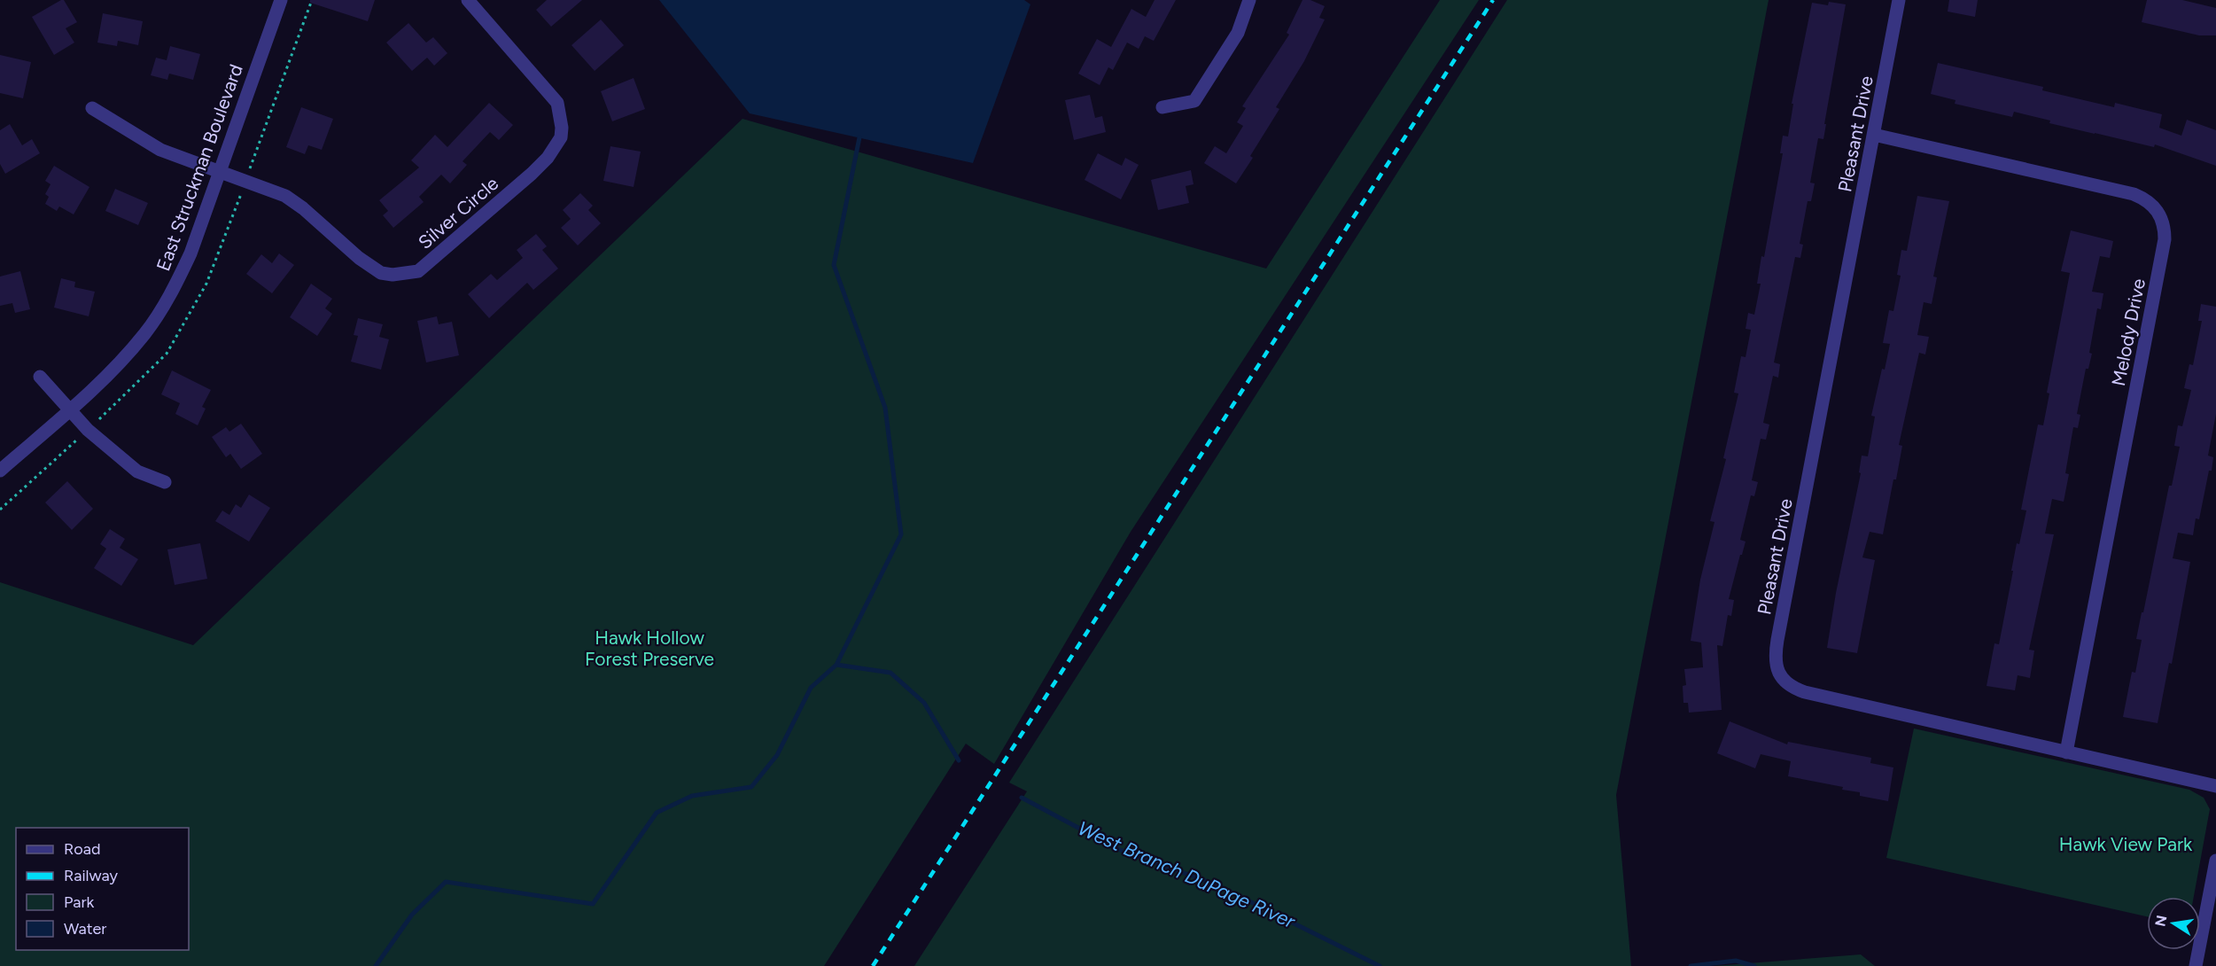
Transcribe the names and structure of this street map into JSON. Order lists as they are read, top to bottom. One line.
{"streets":{"street":["Pleasant Drive","East Struckman Boulevard","Silver Circle","Melody Drive"]},"crossings":[["Pleasant Drive","Melody Drive"],["East Struckman Boulevard","Silver Circle"]],"water":["West Branch DuPage River"],"parks":["Hawk Hollow Forest Preserve","Hawk View Park"],"legend":["Road","Railway","Park","Water"],"north":"left"}
